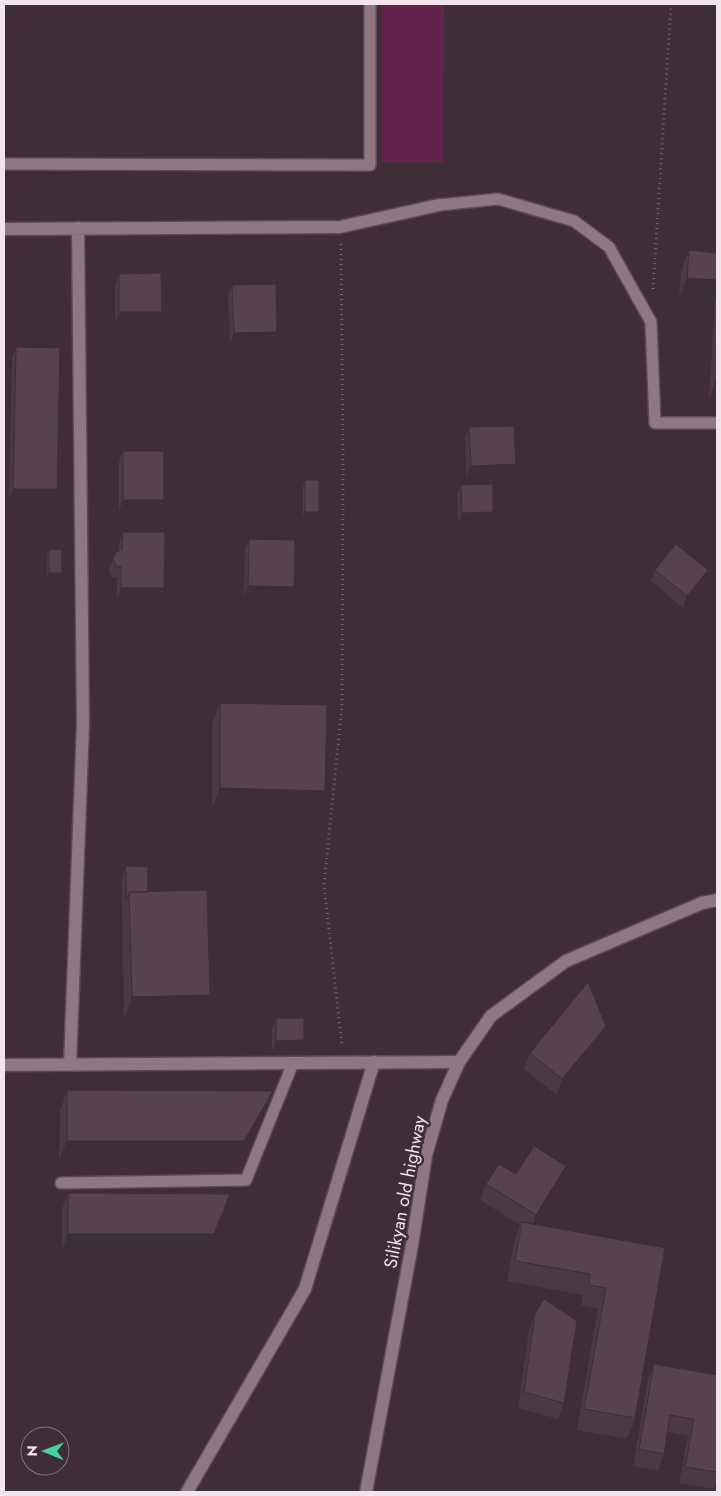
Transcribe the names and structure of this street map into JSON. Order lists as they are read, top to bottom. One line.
{"streets":{"street":["Silikyan old highway"]},"north":"left"}
